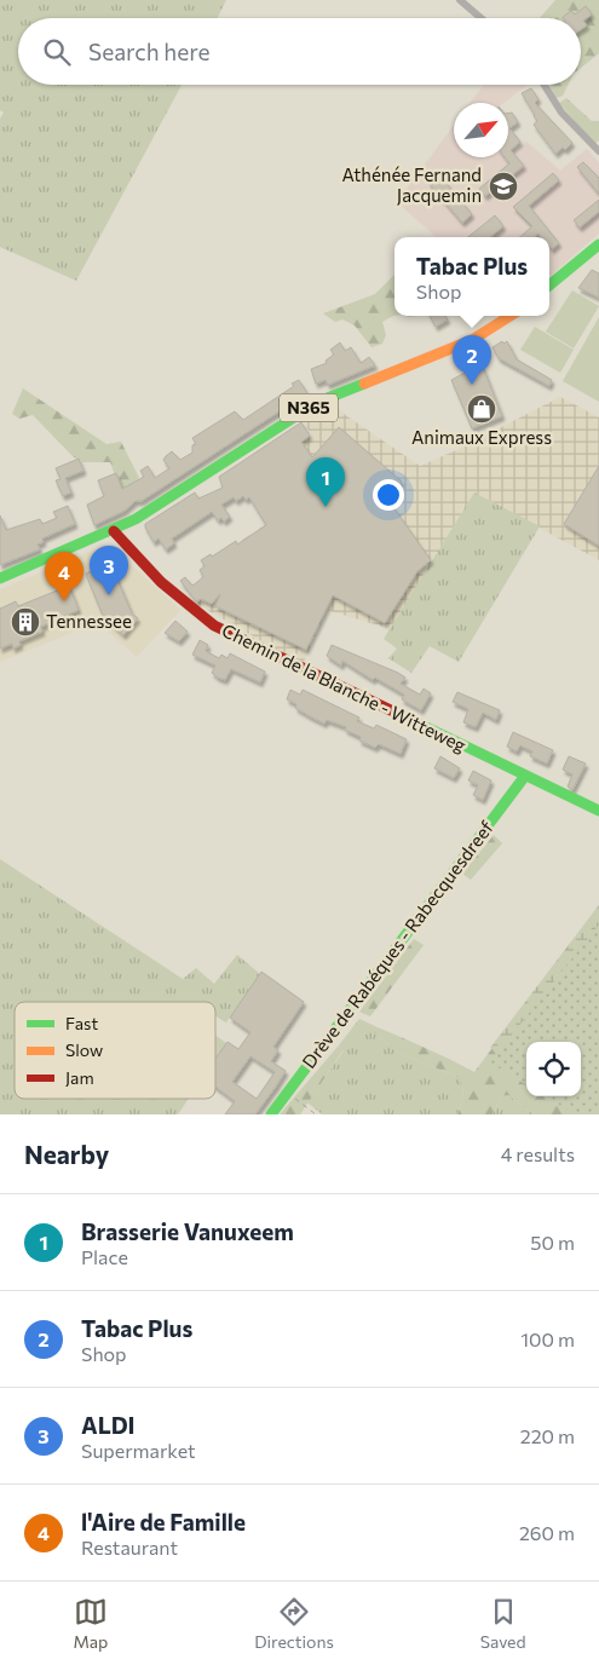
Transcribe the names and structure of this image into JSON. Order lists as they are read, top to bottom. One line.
{"streets":{"street":["N365","Chemin de la Blanche - Witteweg","Drève de Rabéques - Rabecquesdreef"]},"crossings":[["N365","Chemin de la Blanche - Witteweg"],["Chemin de la Blanche - Witteweg","Drève de Rabéques - Rabecquesdreef"]],"places":{"school or university":["Athénée Fernand Jacquemin"],"shop":["Animaux Express"],"building":["Tennessee"]},"legend":["Fast","Slow","Jam"],"north":"top right","page":{"search":"Search here","popup":["Tabac Plus","Shop"],"pins":["2","1","3","4"],"heading":["Nearby","4 results"],"list":[{"mark":"1","name":"Brasserie Vanuxeem","note":"Place","value":"50 m"},{"mark":"2","name":"Tabac Plus","note":"Shop","value":"100 m"},{"mark":"3","name":"ALDI","note":"Supermarket","value":"220 m"},{"mark":"4","name":"l'Aire de Famille","note":"Restaurant","value":"260 m"}],"nav":["Map","Directions","Saved"]}}
